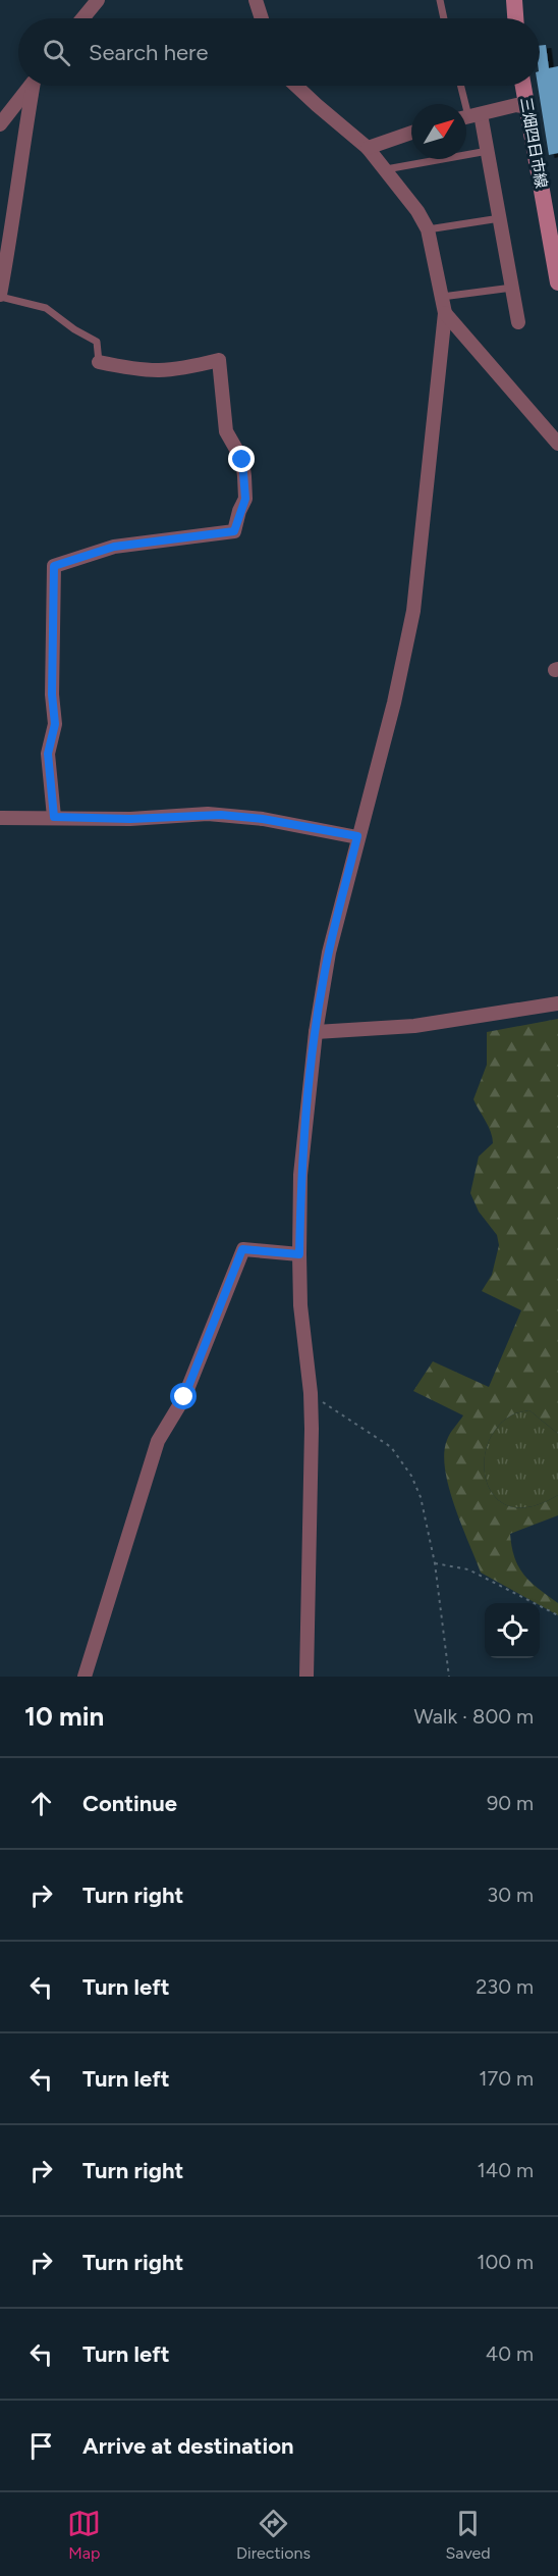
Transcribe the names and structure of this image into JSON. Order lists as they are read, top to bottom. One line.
{"streets":{"main road":["三畑四日市線"]},"north":"top right","page":{"search":"Search here","heading":["10 min","Walk · 800 m"],"list":[["Continue","90 m"],["Turn right","30 m"],["Turn left","230 m"],["Turn left","170 m"],["Turn right","140 m"],["Turn right","100 m"],["Turn left","40 m"],"Arrive at destination"],"nav":["Map","Directions","Saved"]}}
